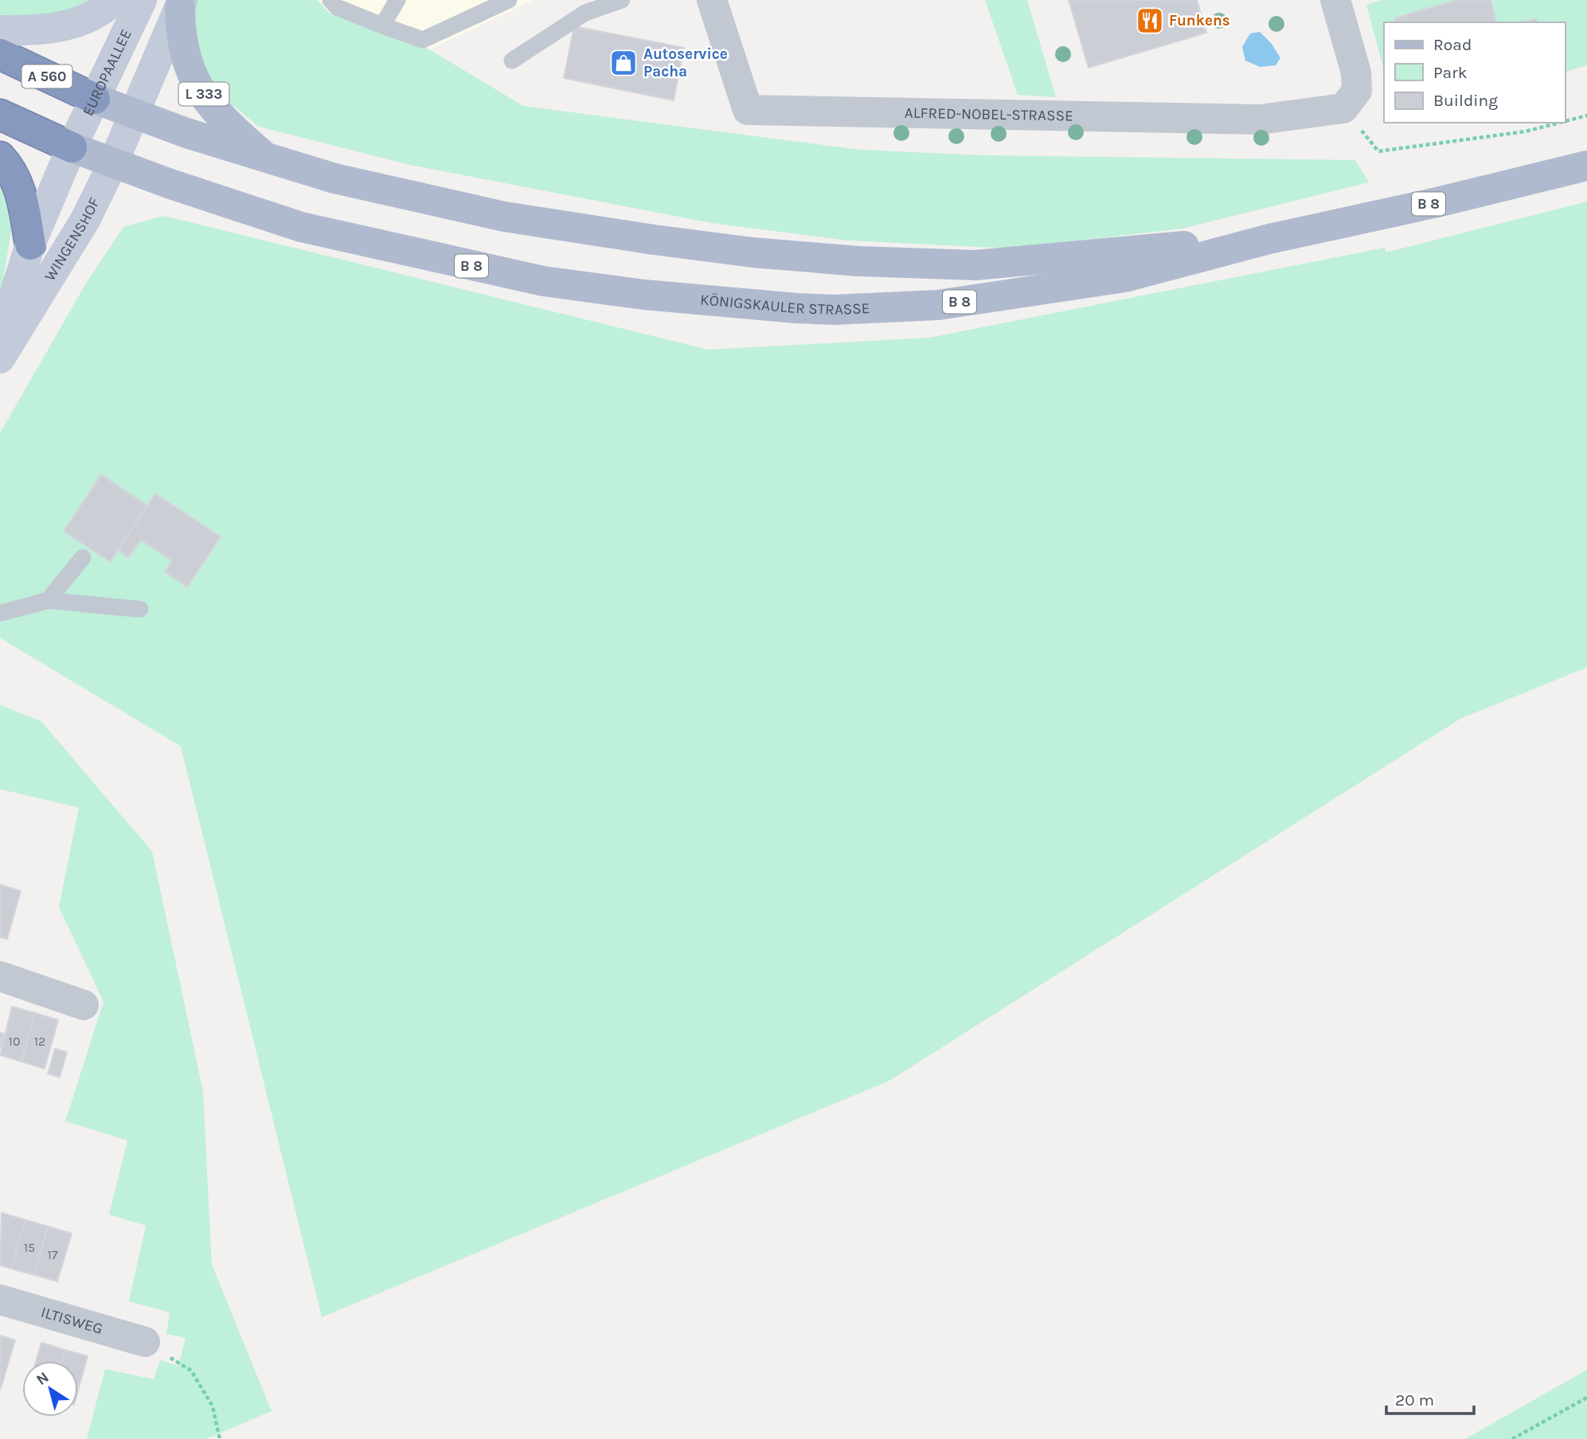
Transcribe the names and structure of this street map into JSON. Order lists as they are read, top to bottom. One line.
{"streets":{"highway":["A 560"],"main road":["EUROPAALLEE","L 333","B 8","WINGENSHOF","KÖNIGSKAULER STRASSE"],"street":["ALFRED-NOBEL-STRASSE","ILTISWEG"]},"crossings":[["EUROPAALLEE","A 560"],["EUROPAALLEE","B 8"],["EUROPAALLEE","WINGENSHOF"],["A 560","B 8"],["L 333","B 8"],["L 333","WINGENSHOF"],["L 333","KÖNIGSKAULER STRASSE"],["B 8","WINGENSHOF"],["B 8","KÖNIGSKAULER STRASSE"],["WINGENSHOF","KÖNIGSKAULER STRASSE"]],"places":{"restaurant":["Funkens"],"shop":["Autoservice Pacha"]},"house_numbers":["10","12","15","17"],"legend":["Road","Park","Building"],"scale_bar":"20 m","north":"top left"}
